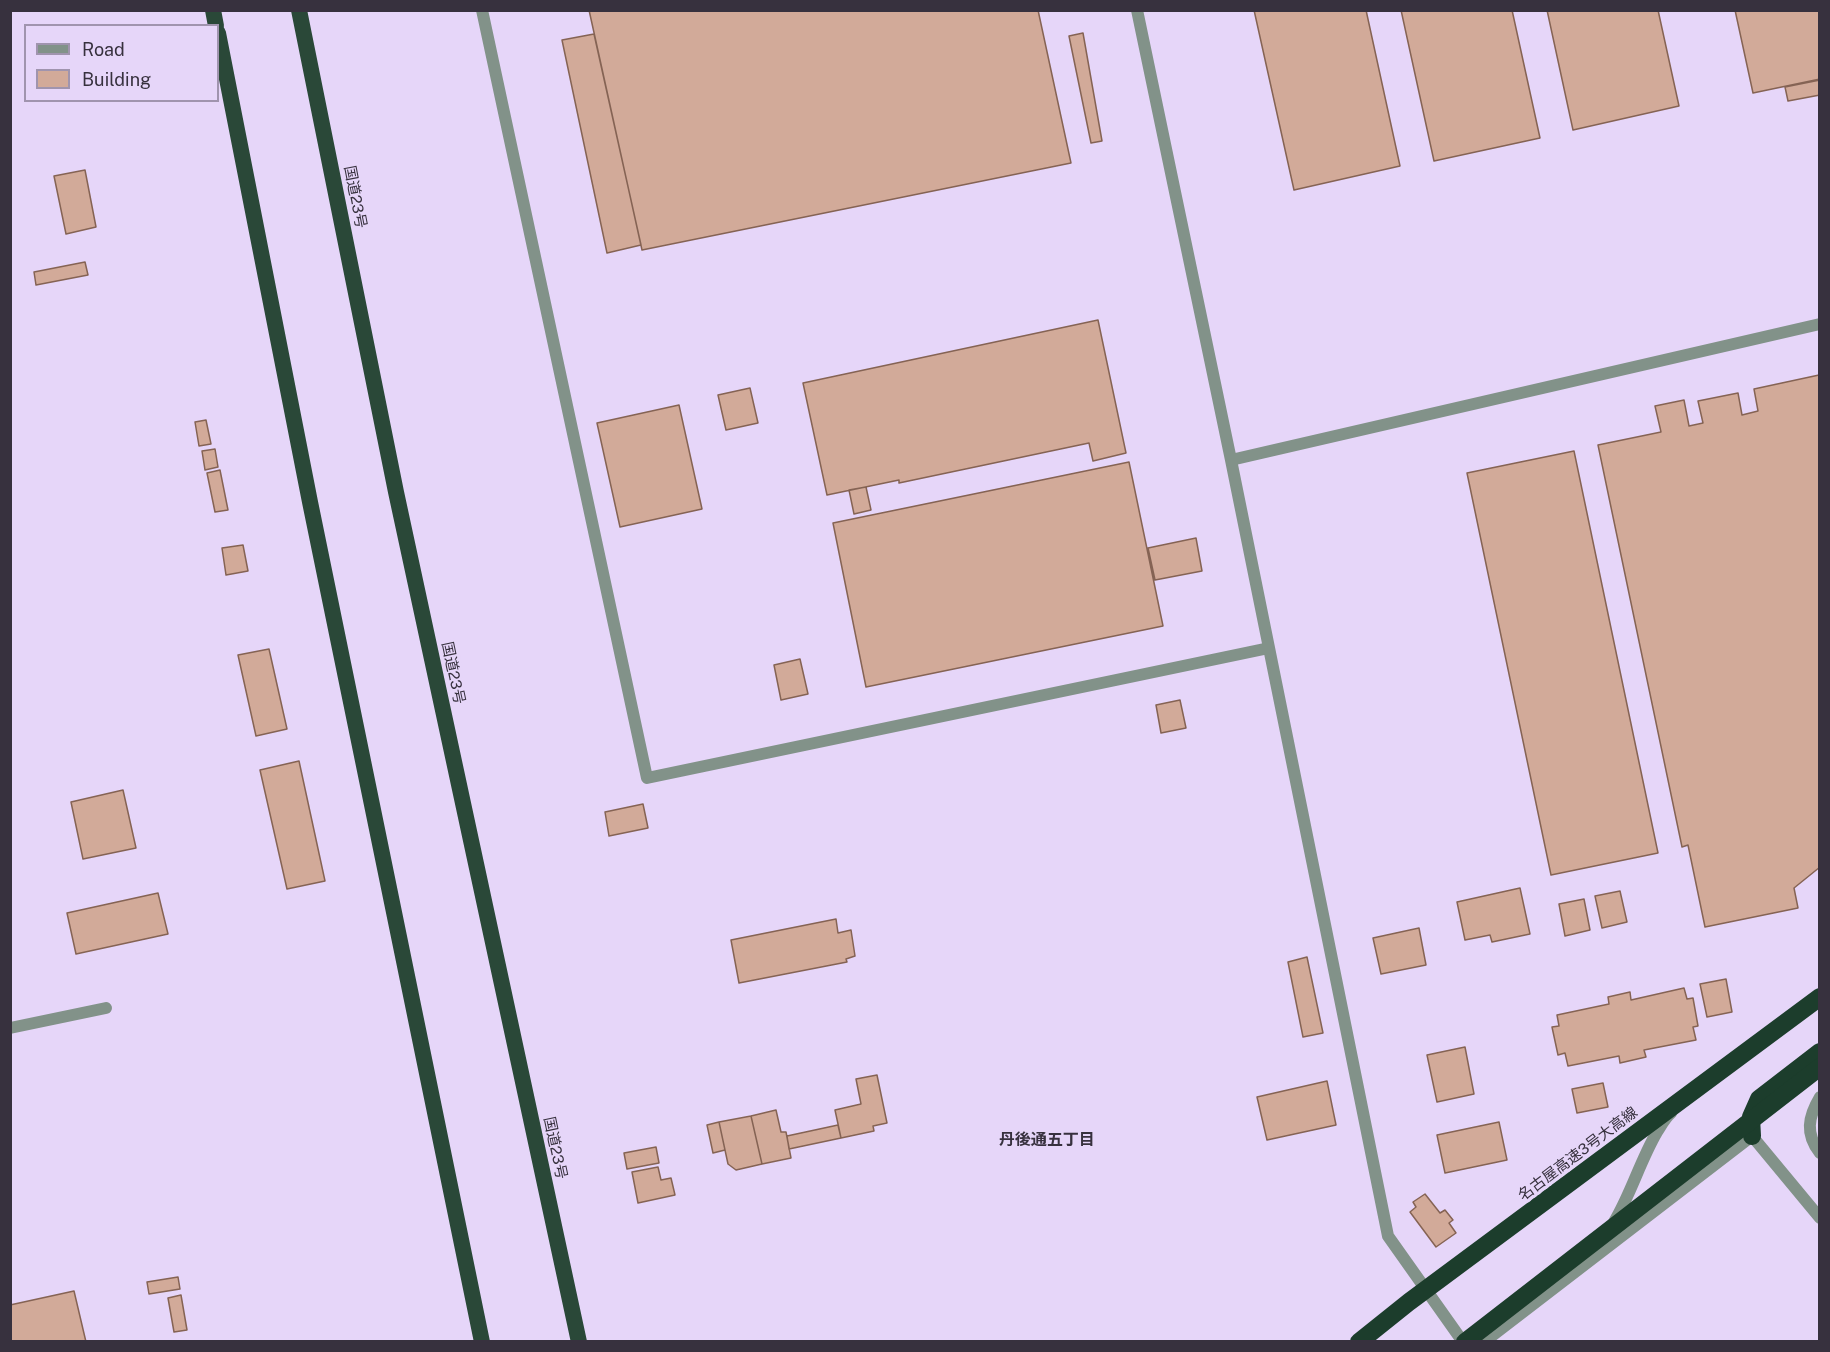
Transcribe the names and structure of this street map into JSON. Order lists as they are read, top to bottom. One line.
{"streets":{"highway":["国道23号","名古屋高速3号大高線"]},"districts":["丹後通五丁目"],"legend":["Road","Building"]}
